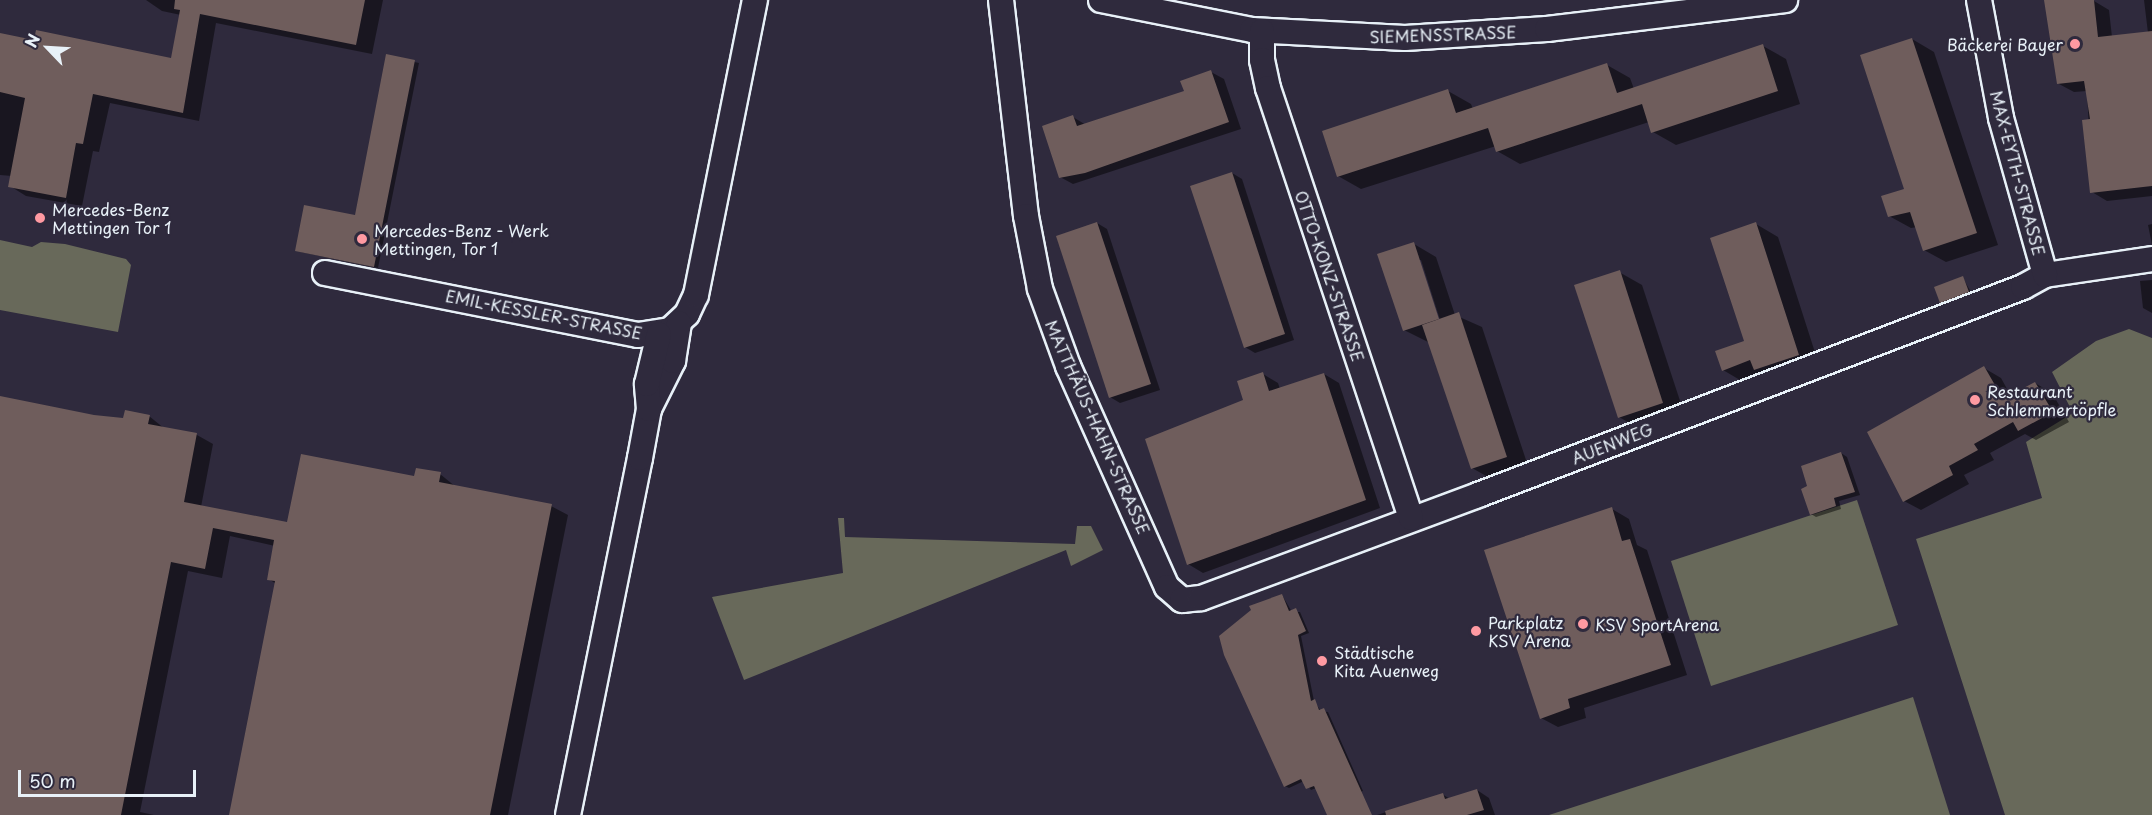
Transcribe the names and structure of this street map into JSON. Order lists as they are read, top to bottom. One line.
{"streets":{"street":["SIEMENSSTRASSE","MAX-EYTH-STRASSE","OTTO-KONZ-STRASSE","EMIL-KESSLER-STRASSE","MATTHÄUS-HAHN-STRASSE","AUENWEG"]},"crossings":[["SIEMENSSTRASSE","OTTO-KONZ-STRASSE"],["MAX-EYTH-STRASSE","AUENWEG"],["OTTO-KONZ-STRASSE","AUENWEG"],["MATTHÄUS-HAHN-STRASSE","AUENWEG"]],"places":["Bäckerei Bayer","Mercedes-Benz Mettingen Tor 1","Mercedes-Benz - Werk Mettingen, Tor 1","Restaurant Schlemmertöpfle","KSV SportArena","Parkplatz KSV Arena","Städtische Kita Auenweg"],"scale_bar":"50 m","north":"top left"}
